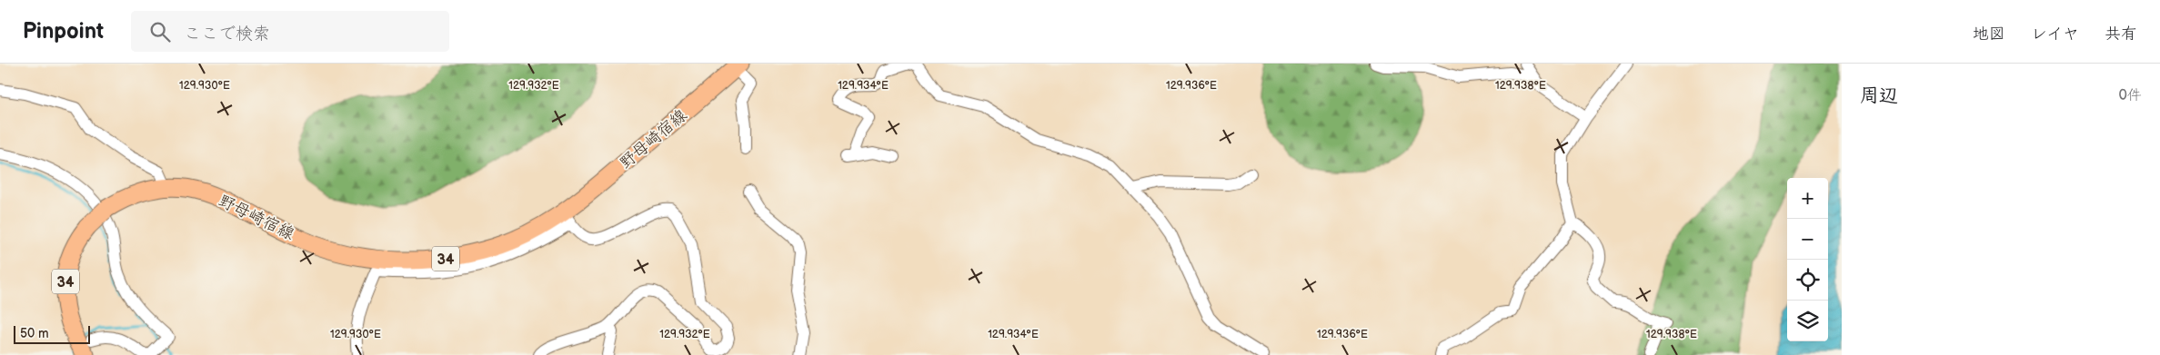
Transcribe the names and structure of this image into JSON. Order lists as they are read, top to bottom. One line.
{"streets":{"main road":["野母崎宿線","34"]},"scale_bar":"50 m","page":{"header":"Pinpoint","search":"ここで検索","nav":["地図","レイヤ","共有"],"heading":["周辺","0件"],"map_buttons":["+","−"],"scale":"50 m"},"coordinates":["129.930°E","129.932°E","129.934°E","129.936°E","129.938°E"]}
